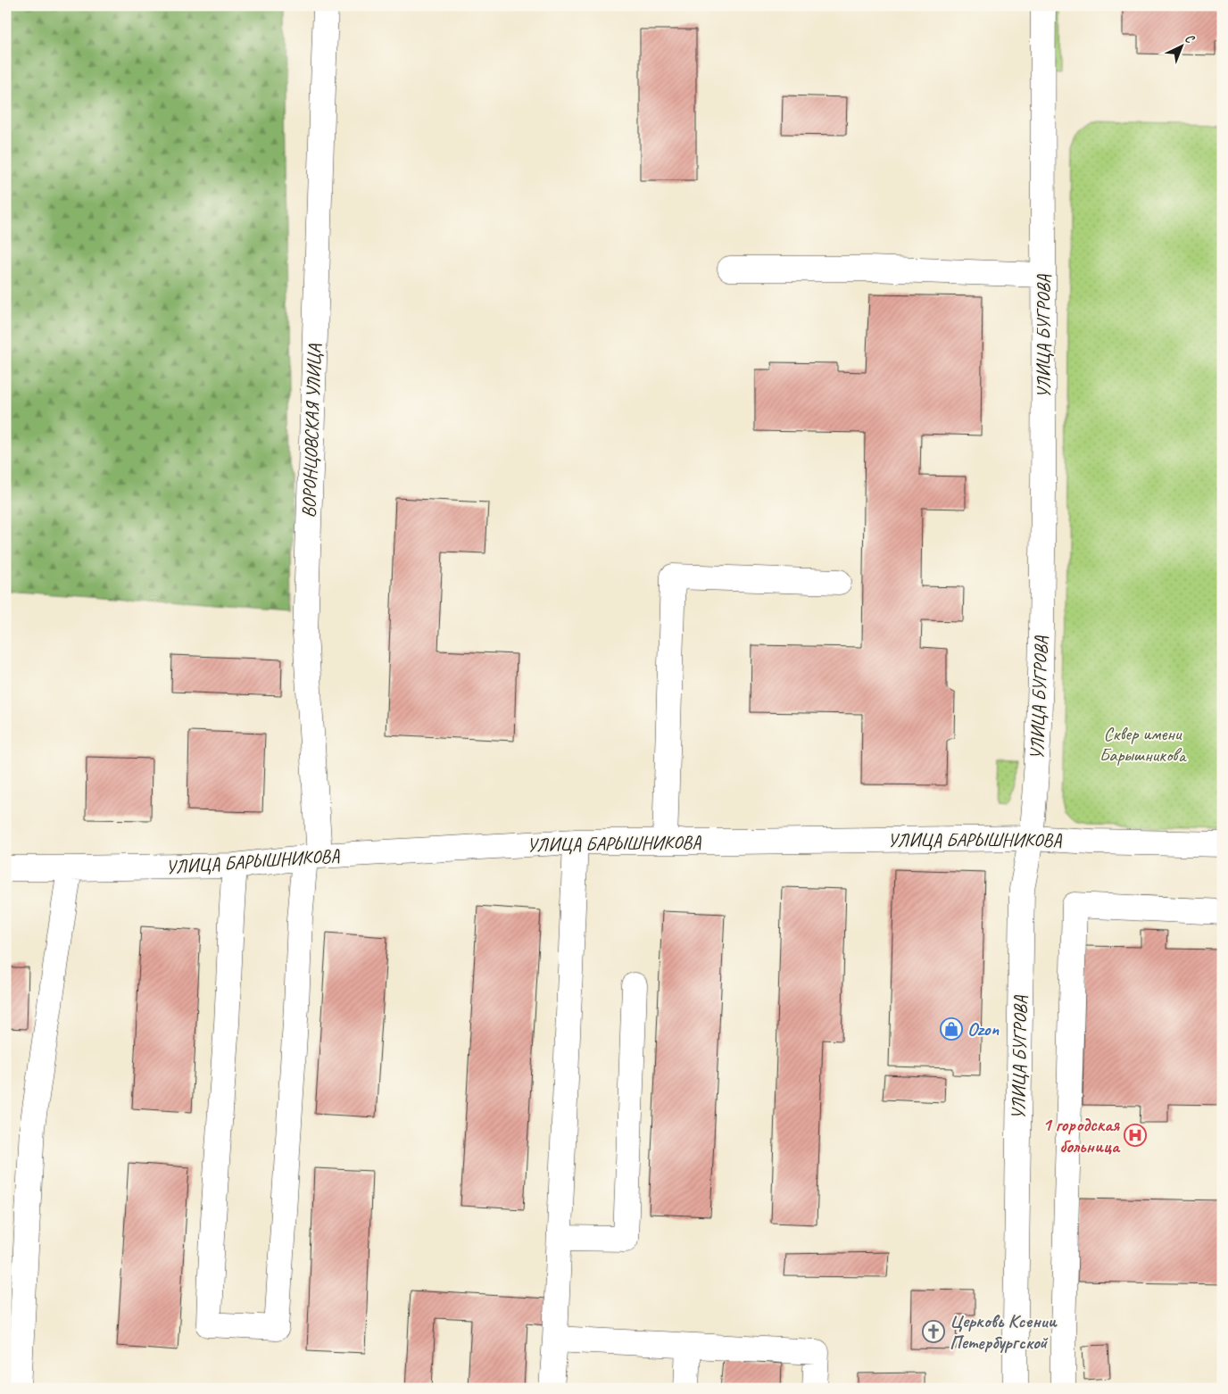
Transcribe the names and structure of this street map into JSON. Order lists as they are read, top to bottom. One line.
{"streets":{"street":["УЛИЦА БУГРОВА","ВОРОНЦОВСКАЯ УЛИЦА","УЛИЦА БАРЫШНИКОВА"]},"crossings":[["УЛИЦА БУГРОВА","УЛИЦА БАРЫШНИКОВА"],["ВОРОНЦОВСКАЯ УЛИЦА","УЛИЦА БАРЫШНИКОВА"]],"parks":["Сквер имени Барышникова"],"places":{"shop":["Ozon"],"hospital":["1 городская больница"],"church":["Церковь Ксении Петербургской"]},"north":"top right"}
